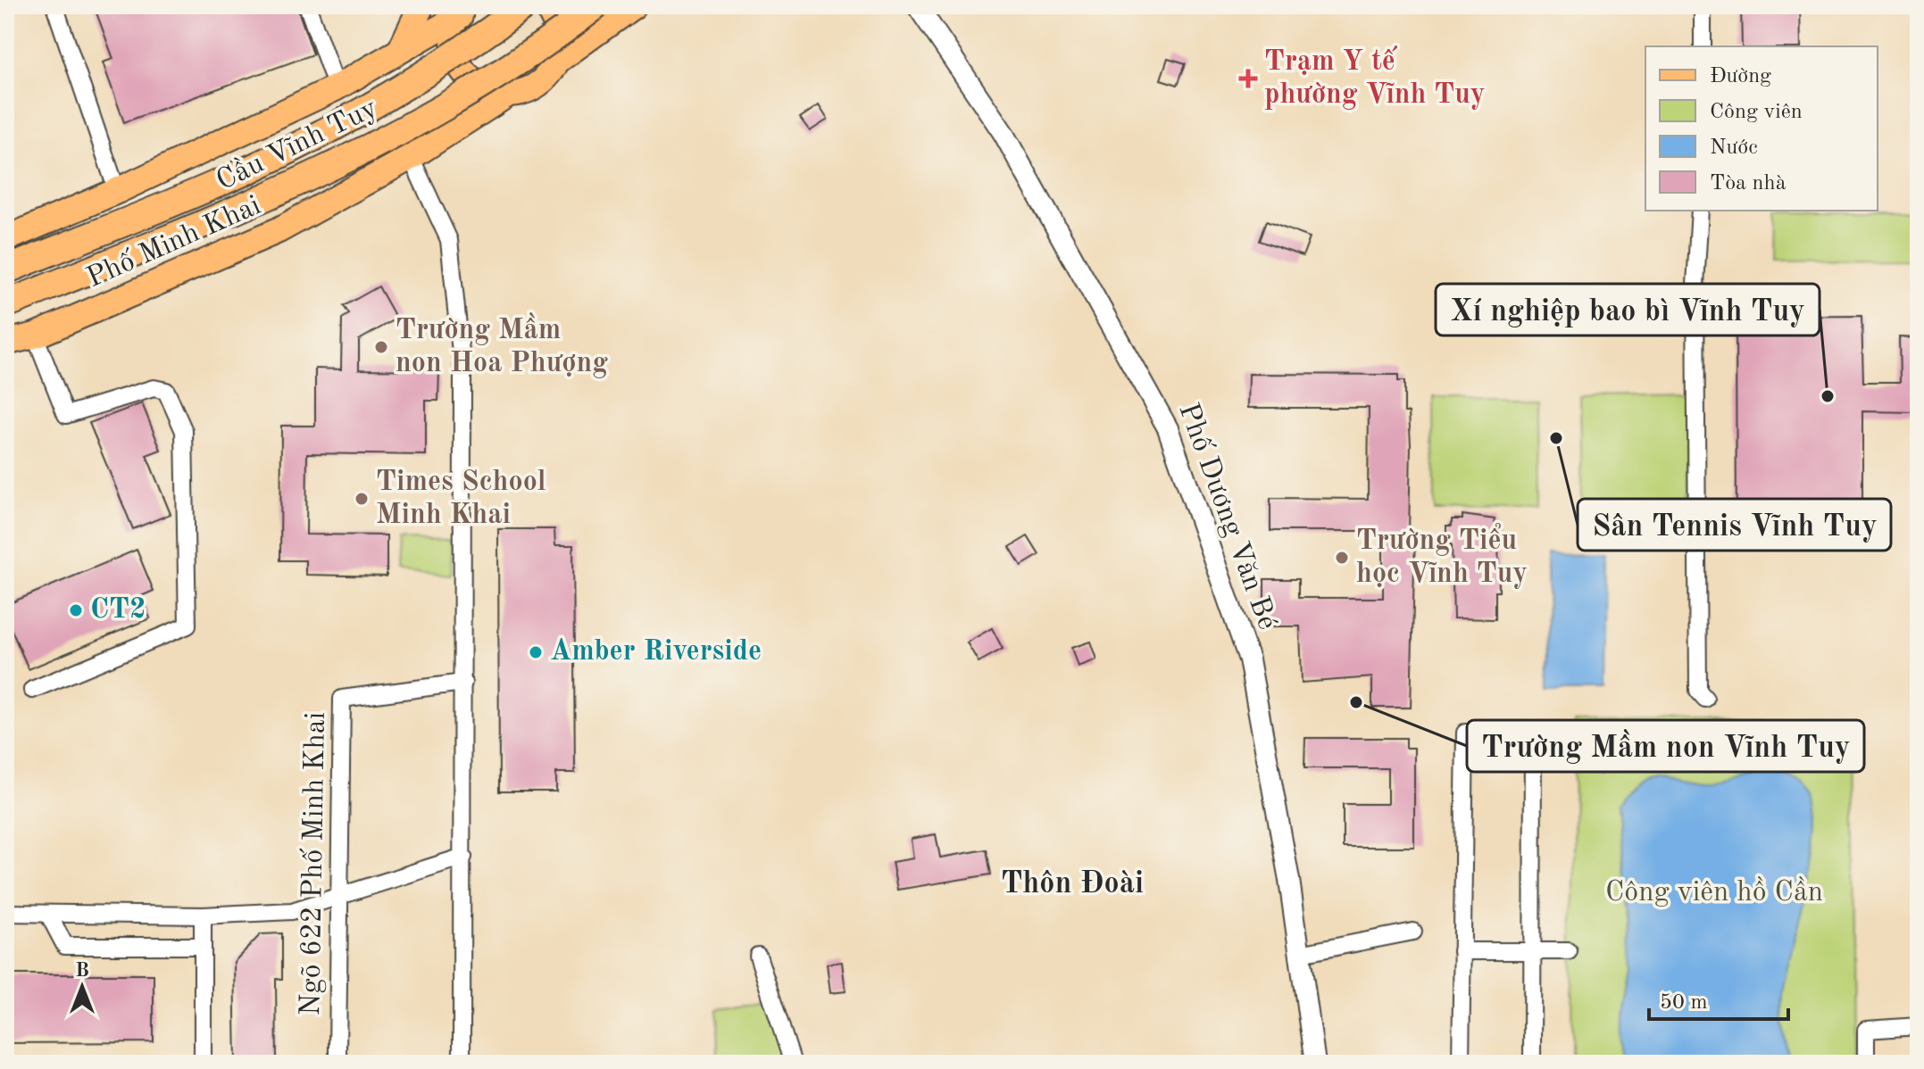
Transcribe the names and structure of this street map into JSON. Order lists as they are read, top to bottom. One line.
{"streets":{"highway":["Cầu Vĩnh Tuy"],"main road":["Phố Minh Khai"],"street":["Phố Dương Văn Bé","Ngõ 622 Phố Minh Khai"]},"districts":["Thôn Đoài"],"parks":["Công viên hồ Cần"],"places":{"health":["Trạm Y tế phường Vĩnh Tuy"],"other":["Trường Mầm non Hoa Phượng","Xí nghiệp bao bì Vĩnh Tuy","Sân Tennis Vĩnh Tuy","Times School Minh Khai","Trường Tiểu học Vĩnh Tuy","CT2","Amber Riverside","Trường Mầm non Vĩnh Tuy"]},"legend":["Đường","Công viên","Nước","Tòa nhà"],"scale_bar":"50 m","north":"top"}
